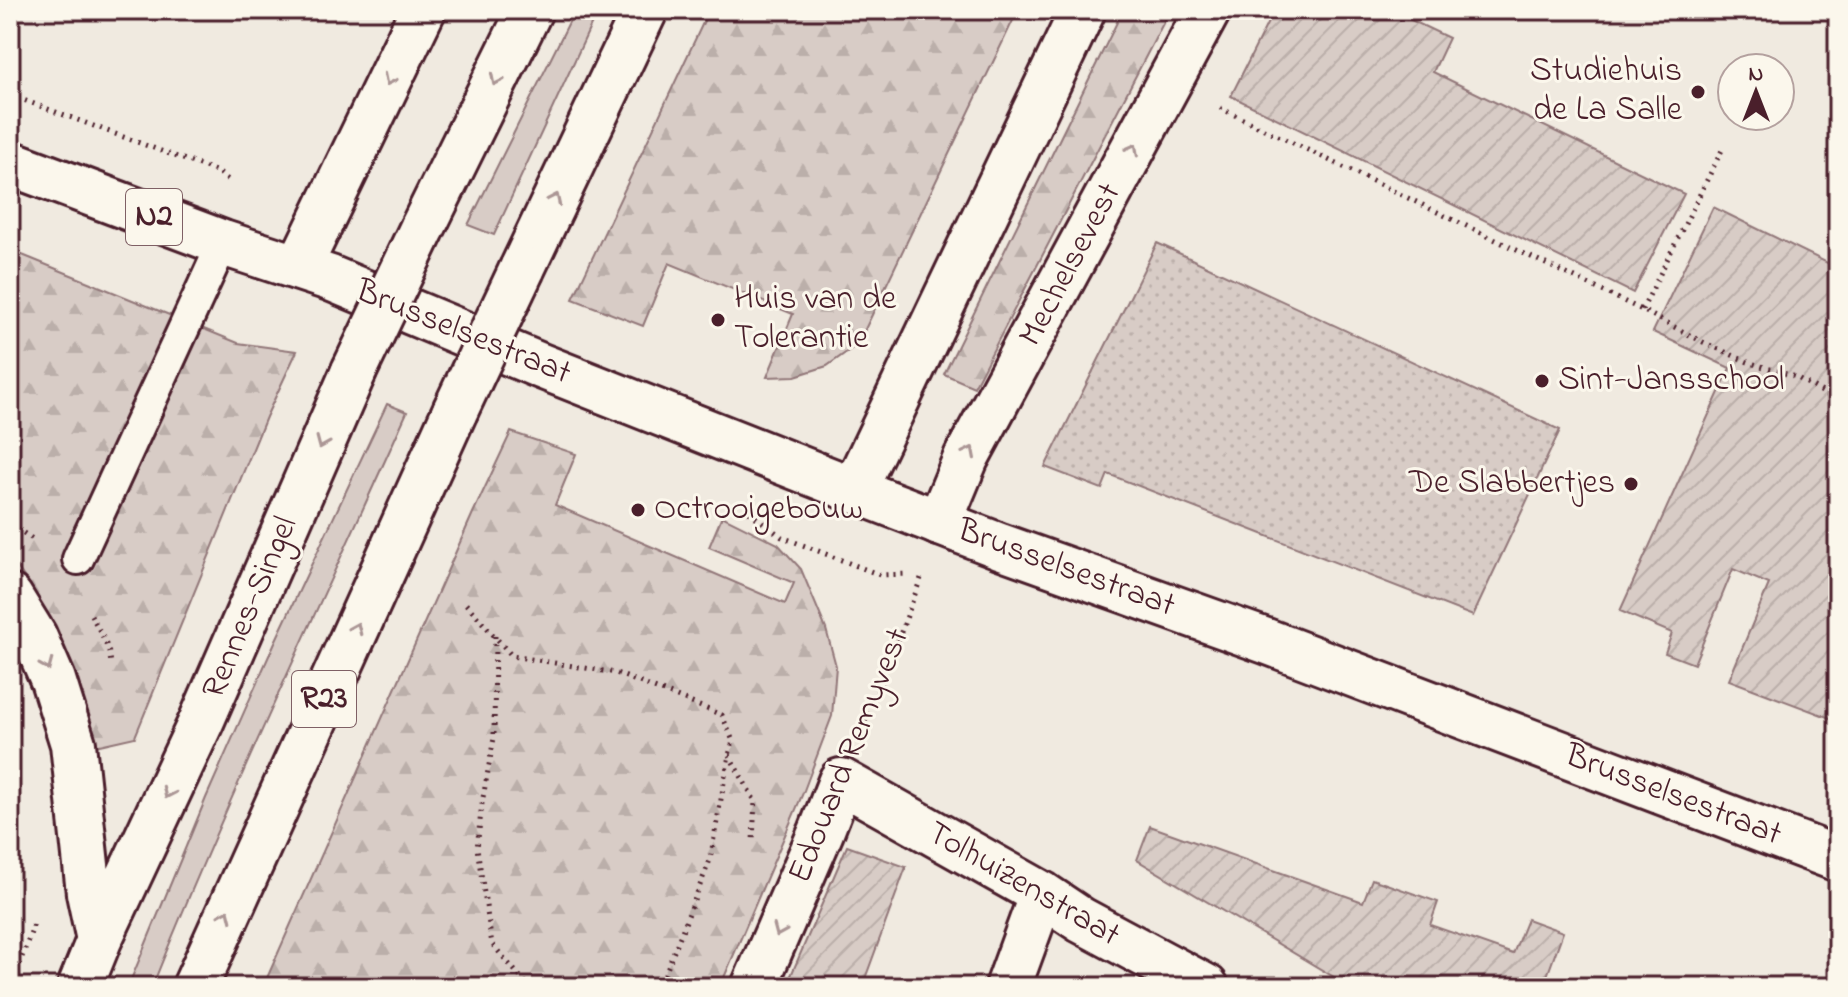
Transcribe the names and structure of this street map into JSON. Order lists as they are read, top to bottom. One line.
{"streets":{"main road":["N2","Mechelsevest","Brusselsestraat","Rennes-Singel","R23","Edouard Remyvest","Tolhuizenstraat"]},"crossings":[["N2","Brusselsestraat"],["Mechelsevest","Brusselsestraat"],["Mechelsevest","Edouard Remyvest"],["Brusselsestraat","Edouard Remyvest"],["Edouard Remyvest","Tolhuizenstraat"]],"places":["Studiehuis de La Salle","Huis van de Tolerantie","Sint-Jansschool","De Slabbertjes","Octrooigebouw"],"north":"top"}
